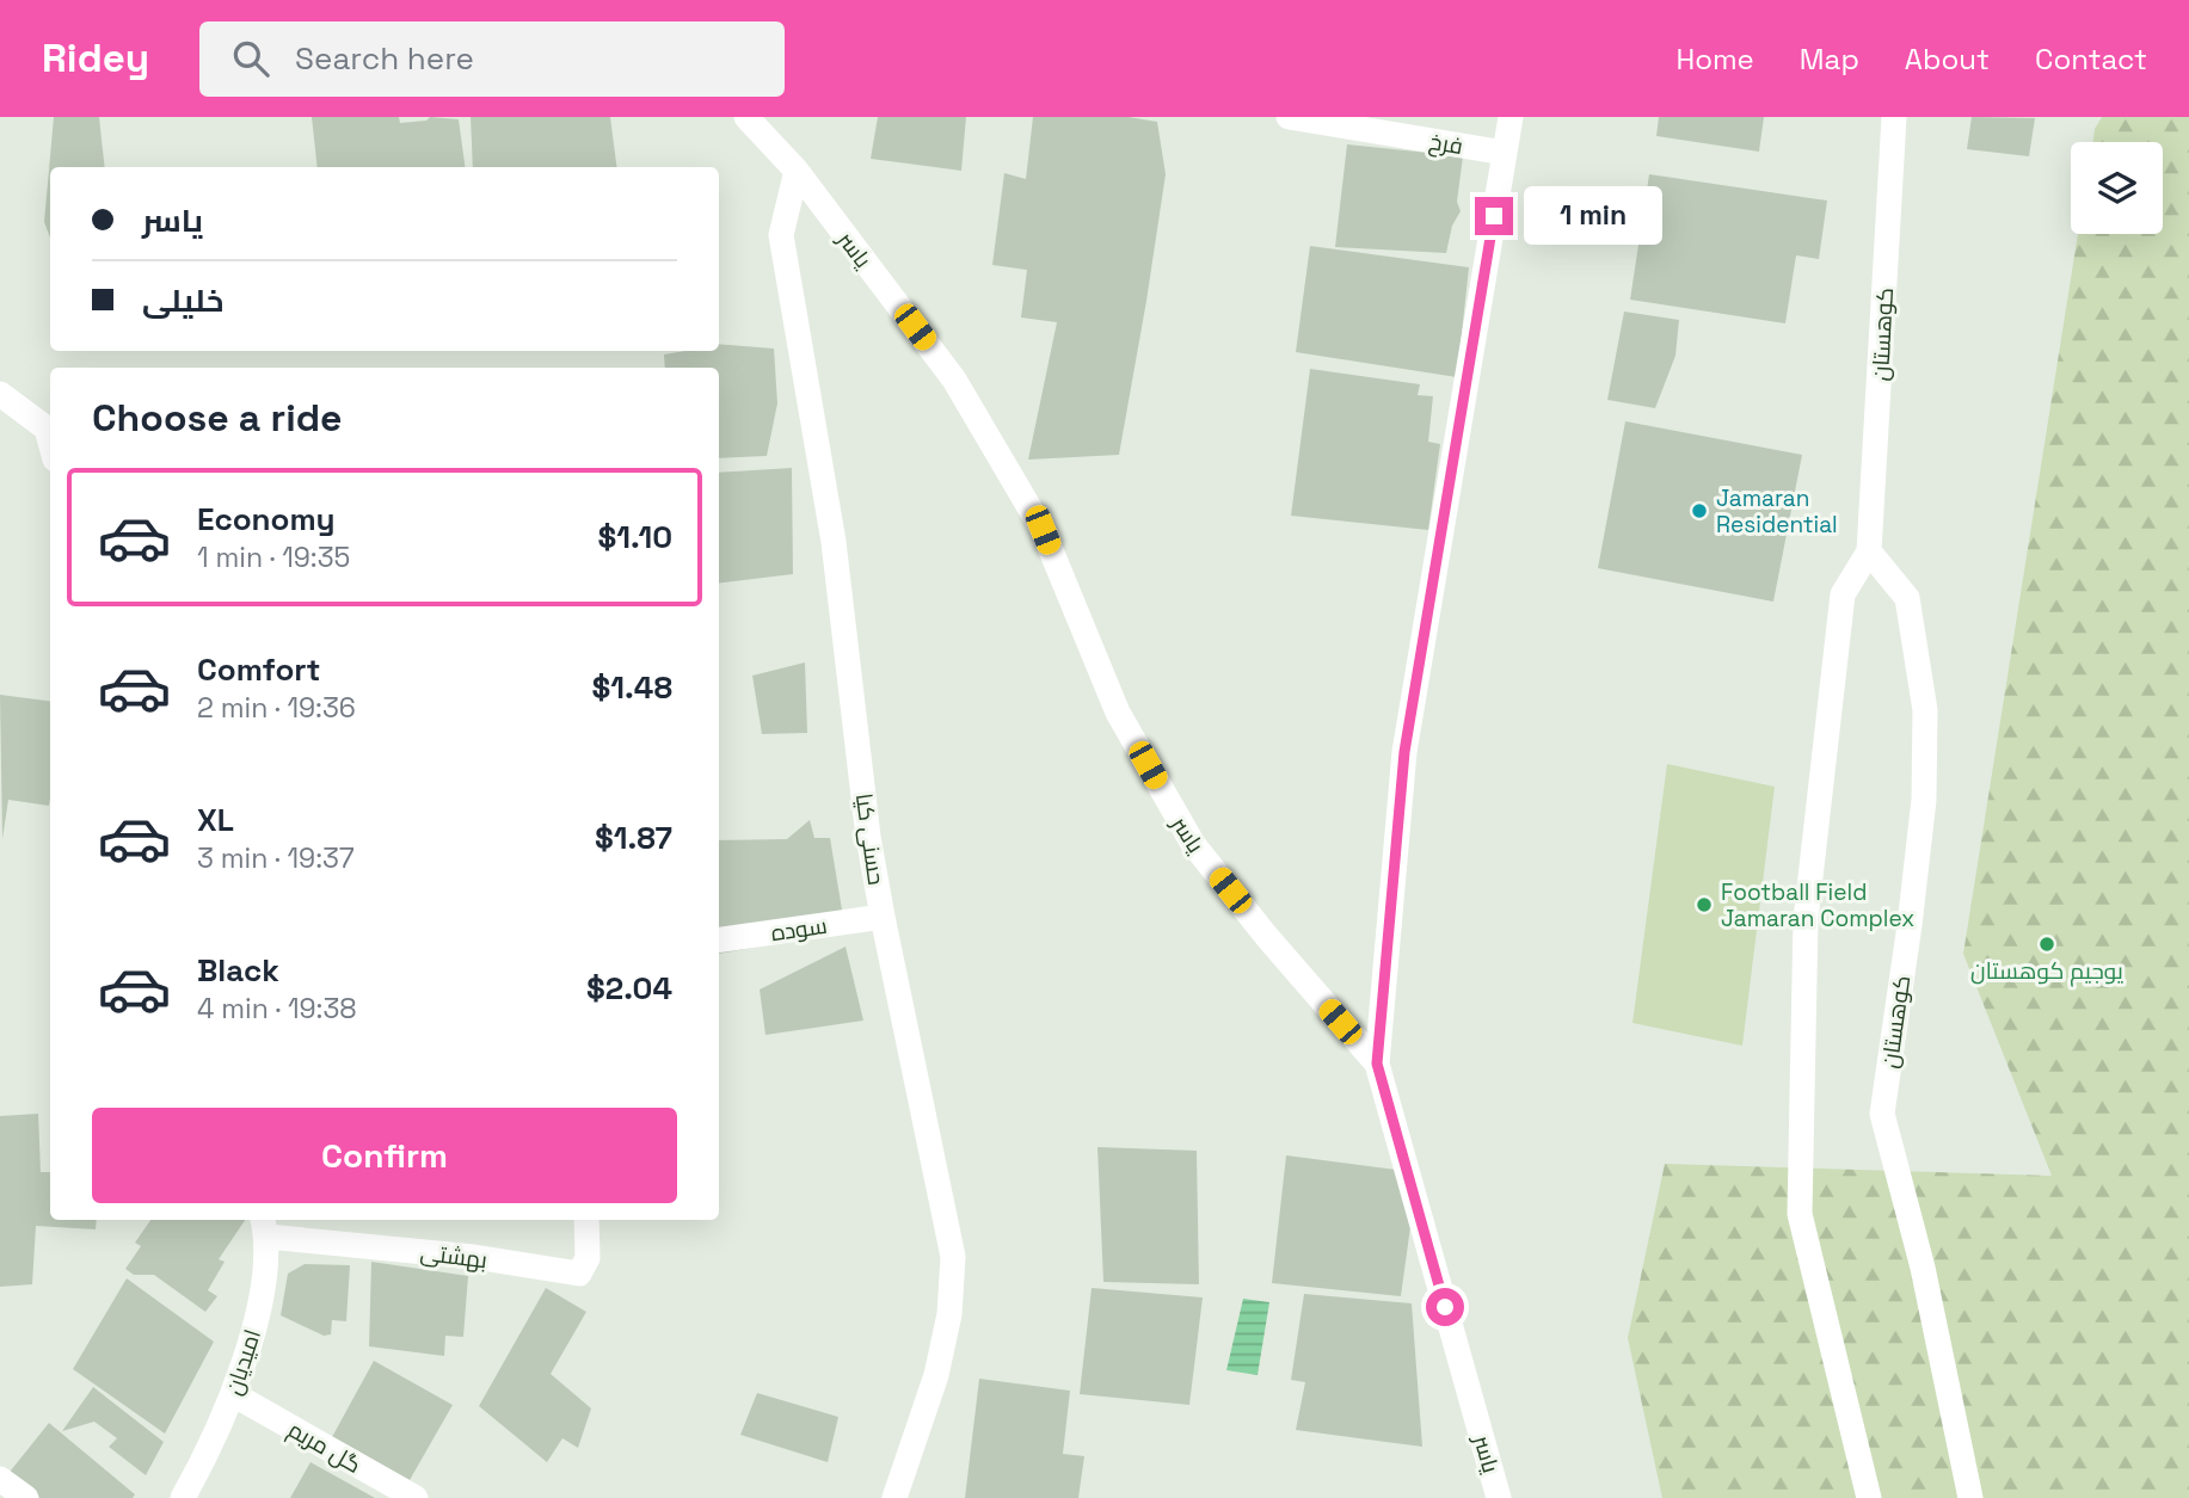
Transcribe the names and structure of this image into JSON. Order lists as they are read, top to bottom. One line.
{"streets":{"street":["فرخ","یاسر","کوهستان","حسنی کیا","سوده","بهشتی","امیدیان","گل مریم"]},"crossings":[["یاسر","حسنی کیا"],["حسنی کیا","سوده"],["بهشتی","امیدیان"],["امیدیان","گل مریم"]],"places":["Jamaran Residential","Football Field Jamaran Complex","یوجیم کوهستان"],"page":{"header":"Ridey","search":"Search here","nav":["Home","Map","About","Contact"],"banner":["یاسر","خلیلی"],"bubble":"1 min","heading":"Choose a ride","list":[{"name":"Economy","note":"1 min · 19:35","value":"$1.10"},{"name":"Comfort","note":"2 min · 19:36","value":"$1.48"},{"name":"XL","note":"3 min · 19:37","value":"$1.87"},{"name":"Black","note":"4 min · 19:38","value":"$2.04"}],"buttons":"Confirm"}}
